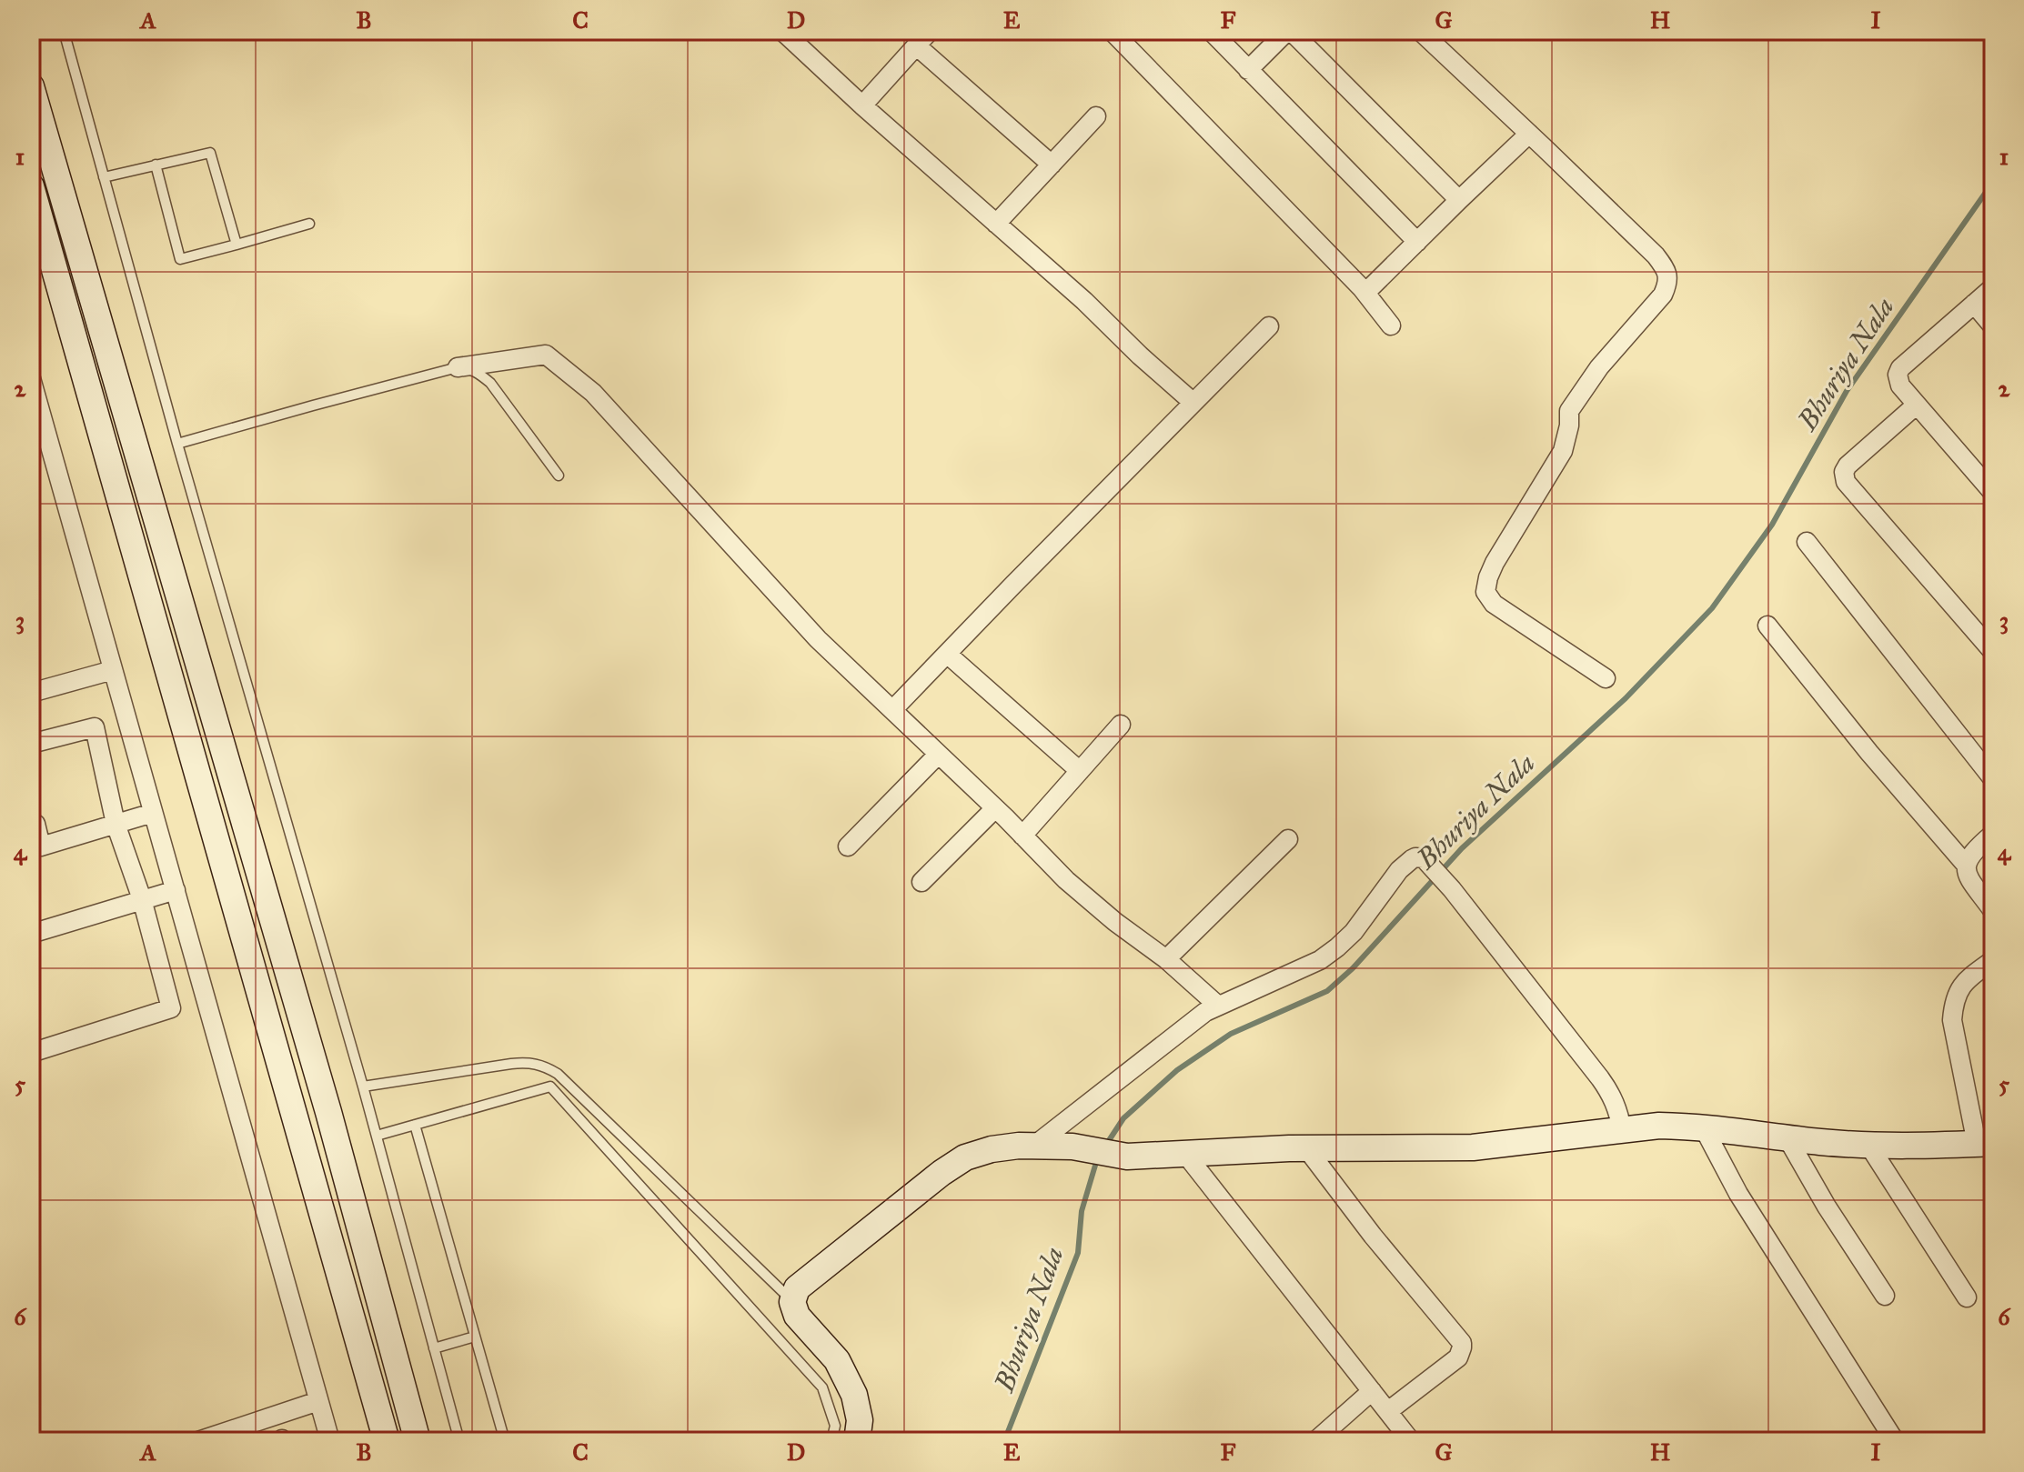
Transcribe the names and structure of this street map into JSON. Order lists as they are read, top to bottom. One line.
{"water":["Bhuriya Nala"],"grid":{"columns":["A","B","C","D","E","F","G","H","I"],"rows":["1","2","3","4","5","6"]}}
